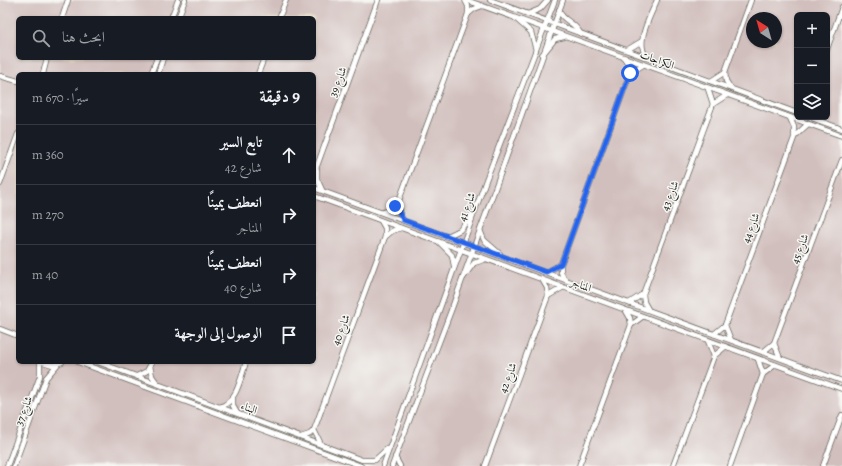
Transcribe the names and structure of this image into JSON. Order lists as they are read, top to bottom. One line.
{"streets":{"street":["الكراجات","شارع 39","شارع 43","شارع 41","شارع 44","شارع 45","المناجر","شارع 40","شارع 42","البناء","شارع 37"]},"crossings":[["الكراجات","شارع 41"],["الكراجات","شارع 44"],["شارع 39","المناجر"],["شارع 41","المناجر"],["شارع 41","البناء"]],"north":"top left","page":{"map_buttons":["+","−"],"search":"ابحث هنا","heading":["9 دقيقة","سيرًا · 670 m"],"list":[["تابع السير","شارع 42","360 m"],["انعطف يمينًا","المناجر","270 m"],["انعطف يمينًا","شارع 40","40 m"],"الوصول إلى الوجهة"]}}
